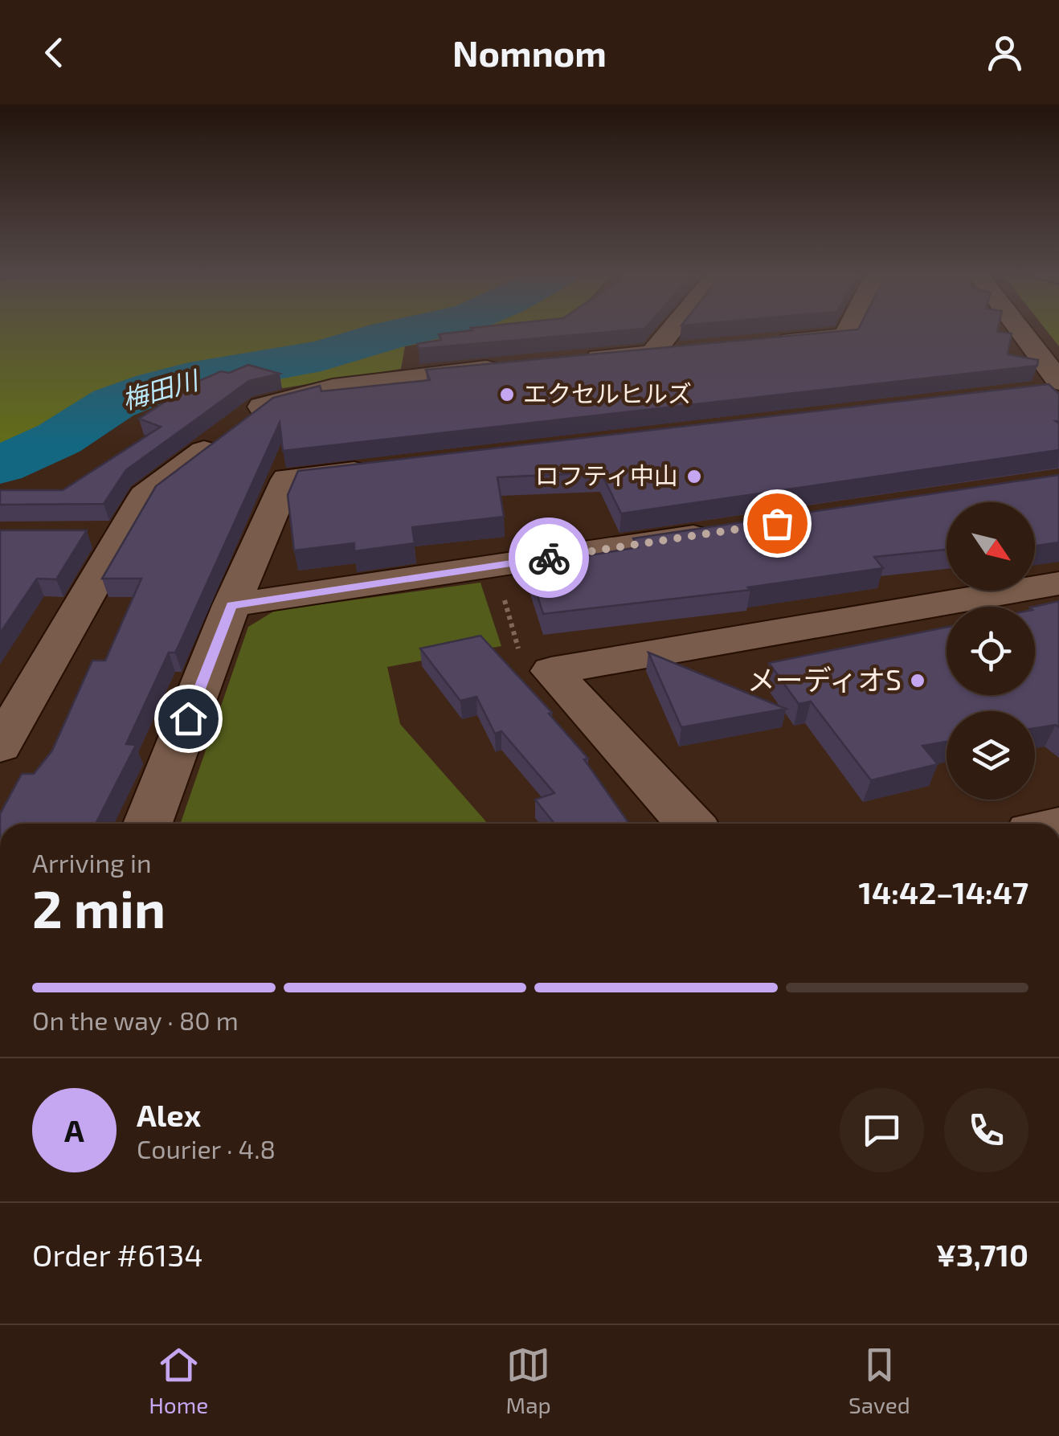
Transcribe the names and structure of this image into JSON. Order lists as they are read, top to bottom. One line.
{"water":["梅田川"],"places":["エクセルヒルズ","ロフティ中山","メーディオS"],"north":"bottom right","page":{"header":"Nomnom","heading":["2 min","Arriving in","14:42–14:47"],"panel":["Alex","Courier · 4.8","Order #6134","¥3,710"],"bar":"On the way · 80 m","round":"A","tabs":["Home","Map","Saved"]}}
